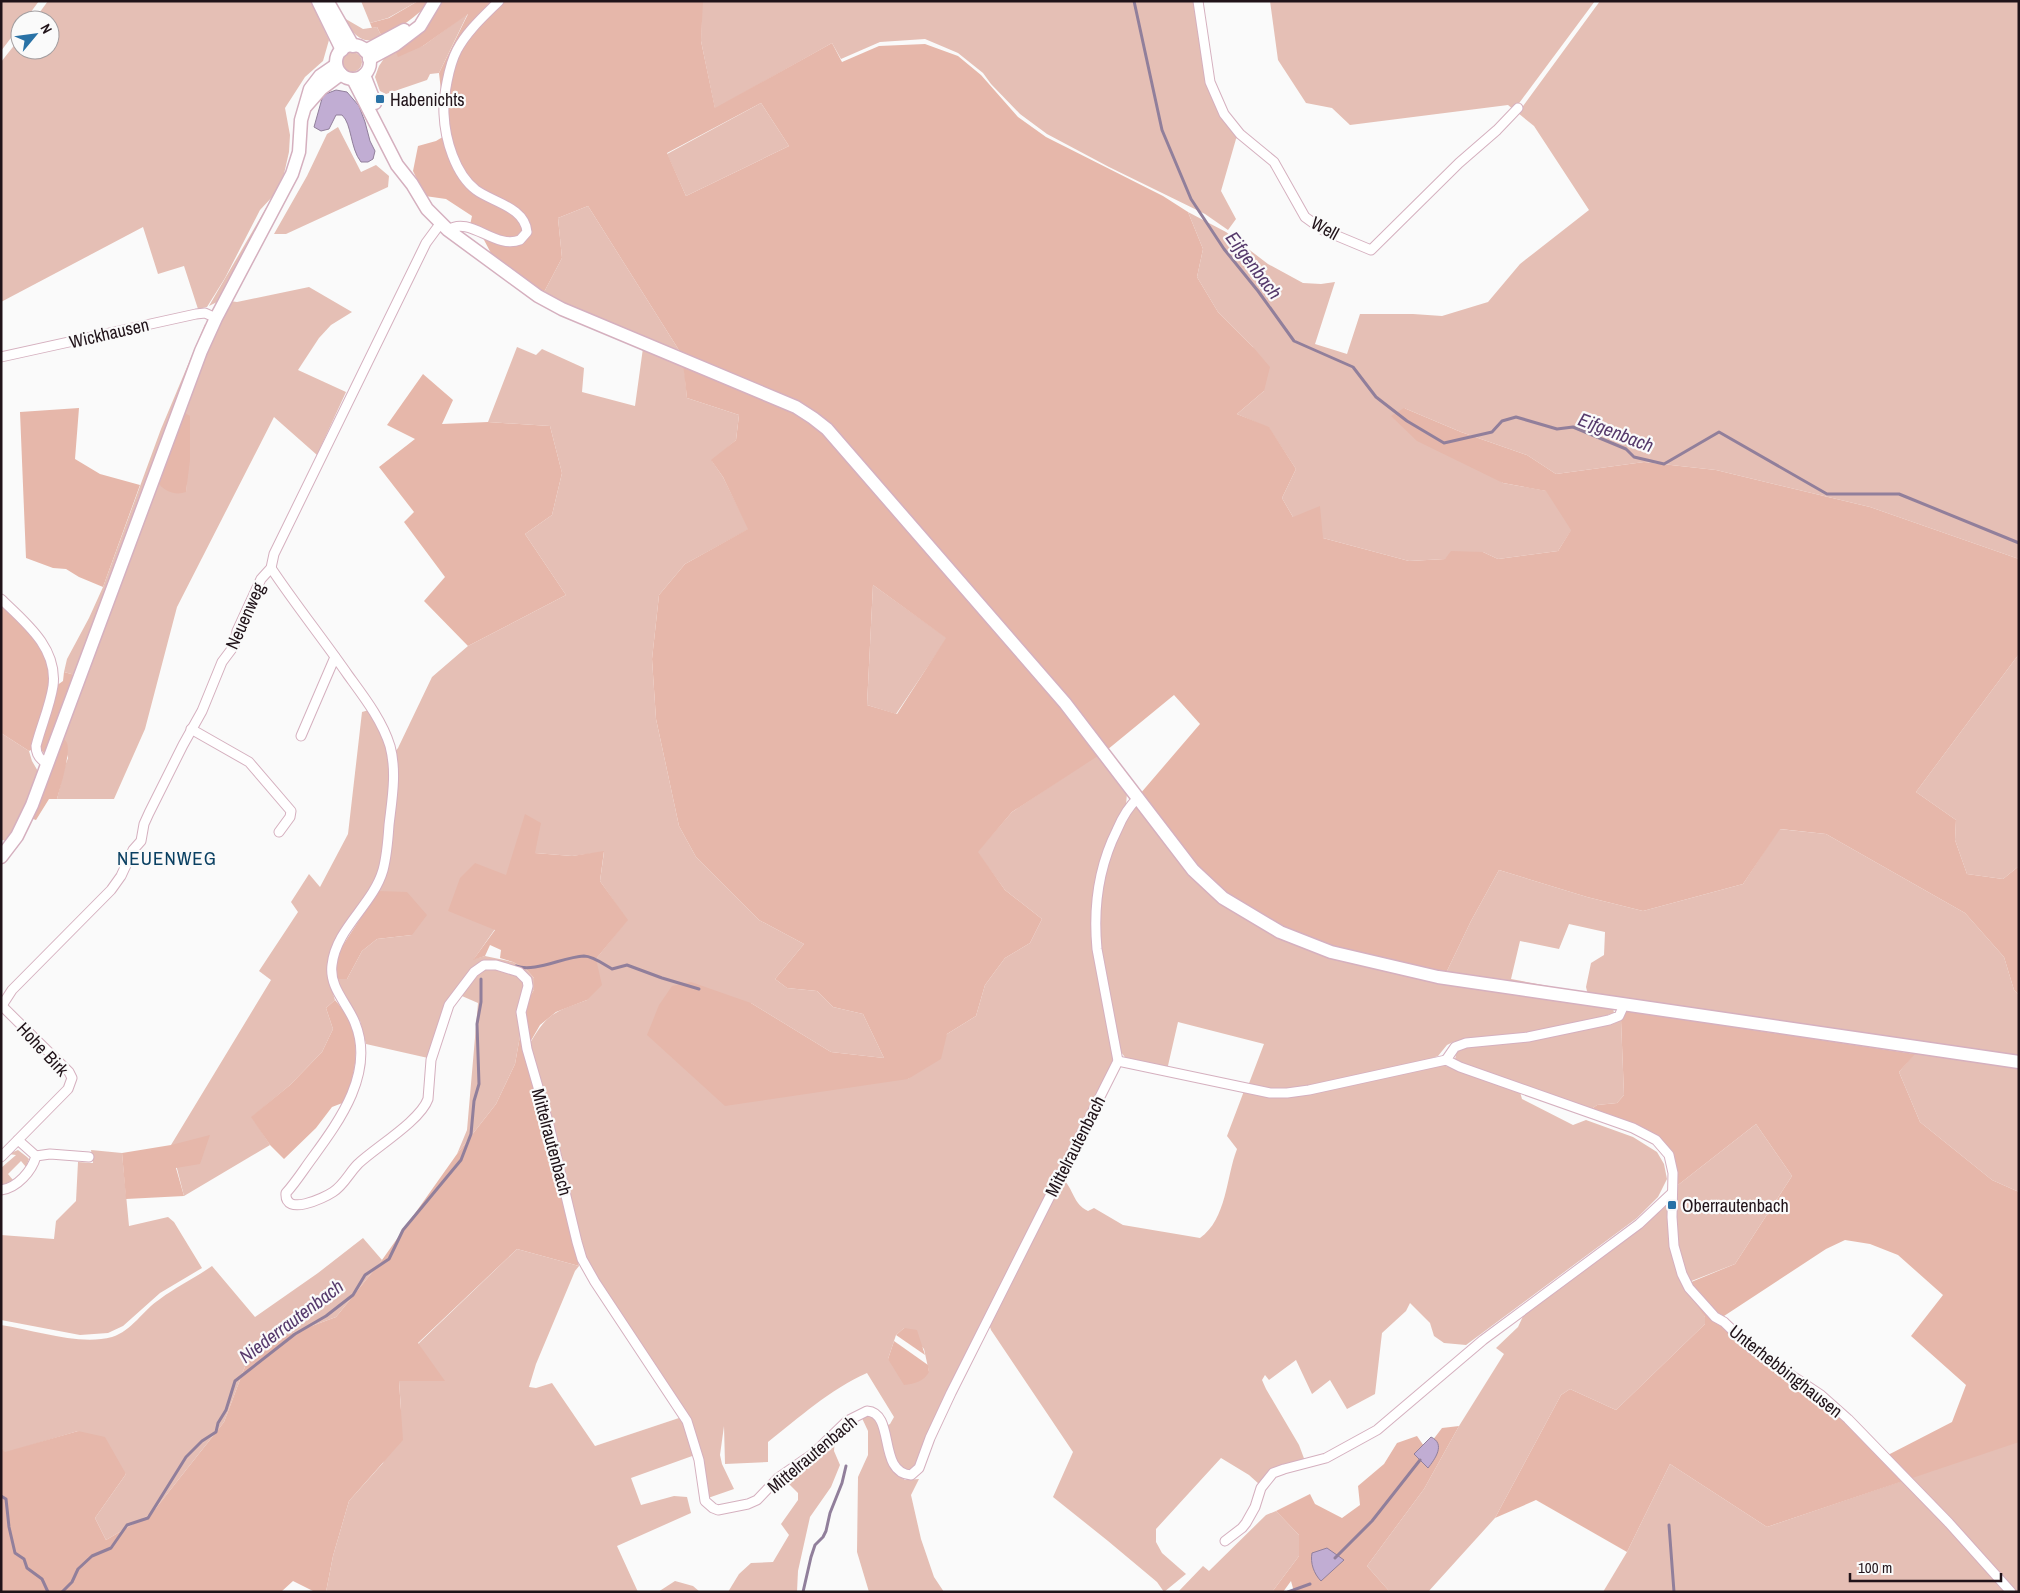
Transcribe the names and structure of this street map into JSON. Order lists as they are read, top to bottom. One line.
{"streets":{"street":["Well","Wickhausen","Neuenweg","Hohe Birk","Mittelrautenbach","Unterhebbinghausen"]},"crossings":[["Neuenweg","Hohe Birk"]],"districts":["NEUENWEG"],"water":["Eifgenbach","Niederrautenbach"],"places":{"transit":["Habenichts","Oberrautenbach"]},"scale_bar":"100 m","north":"top right"}
